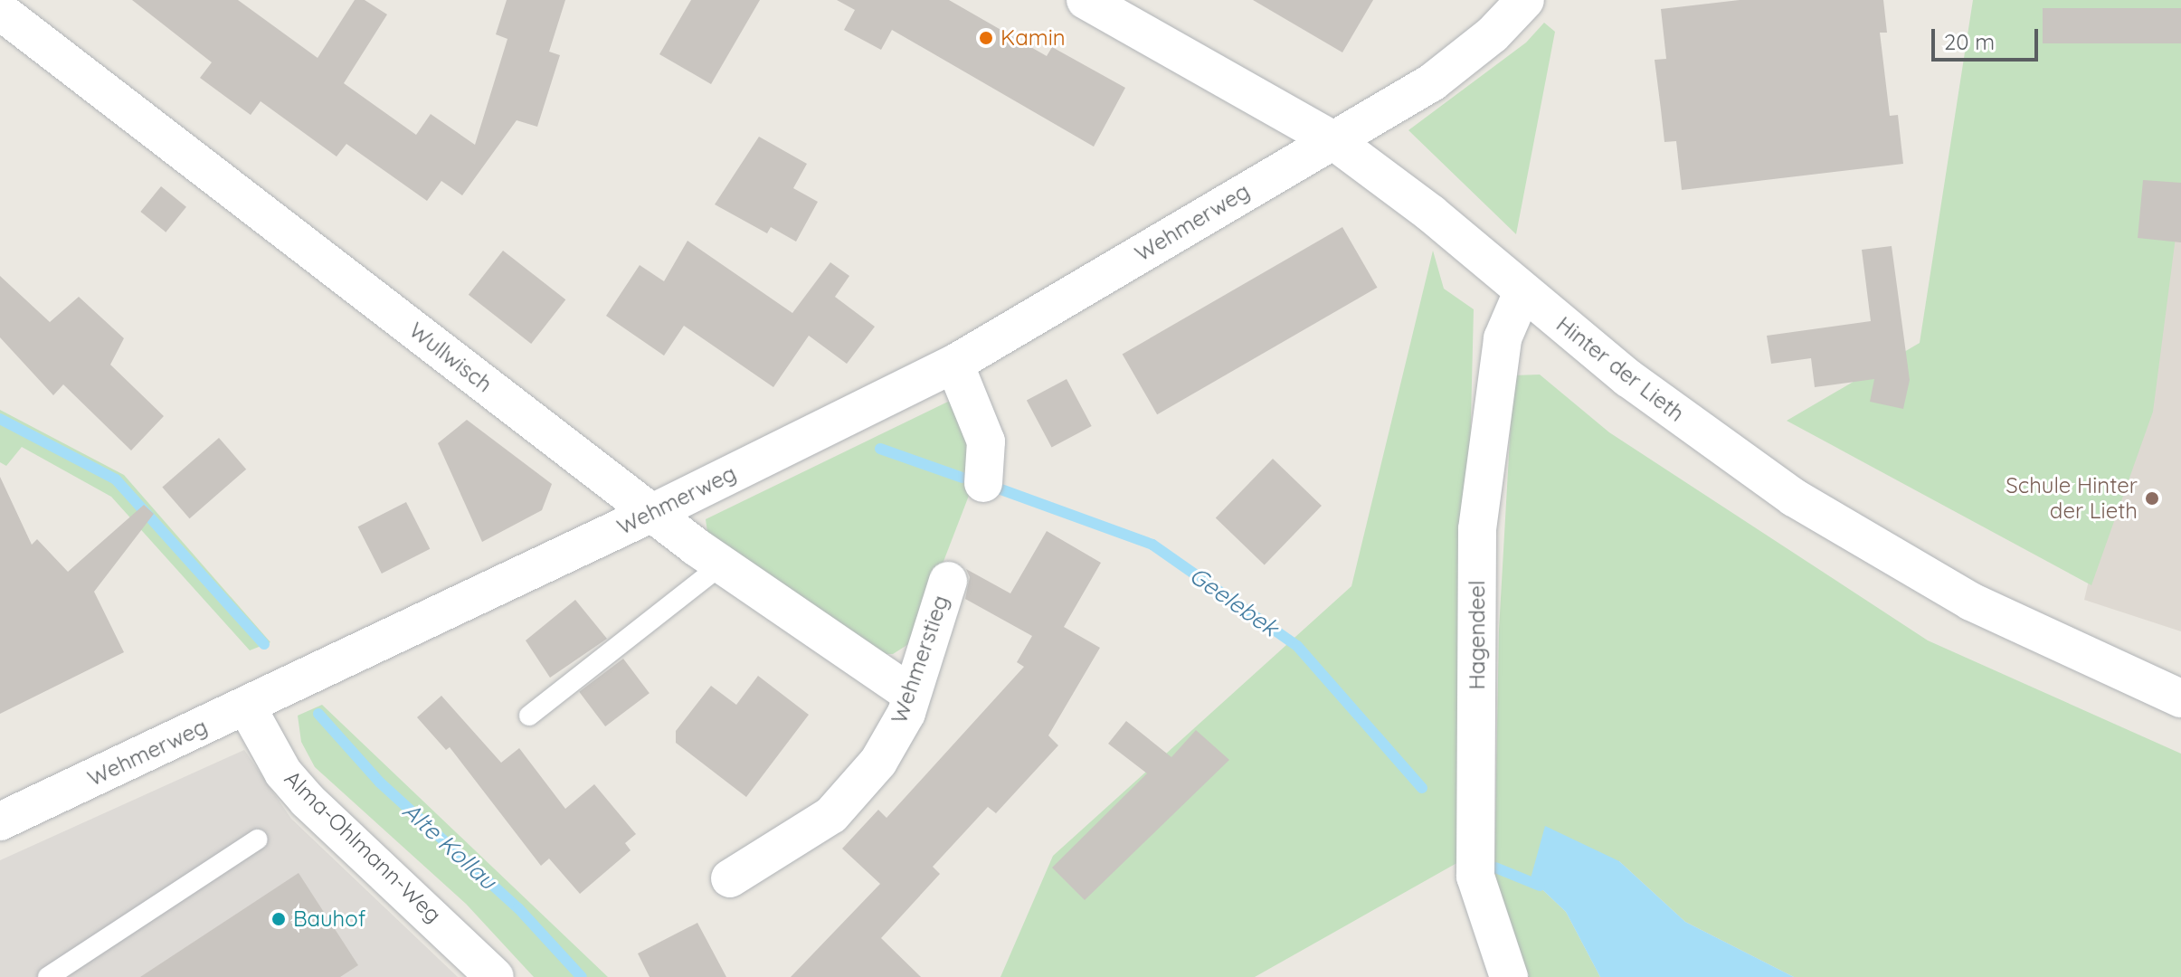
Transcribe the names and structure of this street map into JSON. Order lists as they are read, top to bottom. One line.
{"streets":{"street":["Wehmerweg","Wullwisch","Hinter der Lieth","Hagendeel","Wehmerstieg","Alma-Ohlmann-Weg"]},"crossings":[["Wehmerweg","Wullwisch"],["Wehmerweg","Hinter der Lieth"],["Wehmerweg","Alma-Ohlmann-Weg"],["Wullwisch","Wehmerstieg"],["Hinter der Lieth","Hagendeel"]],"water":["Geelebek","Alte Kollau"],"places":["Kamin","Schule Hinter der Lieth","Bauhof"],"scale_bar":"20 m"}
